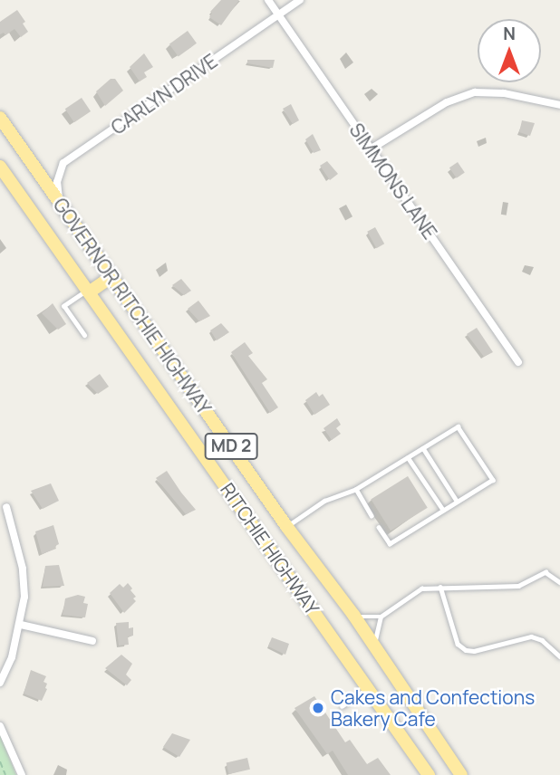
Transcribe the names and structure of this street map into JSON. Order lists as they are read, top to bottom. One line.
{"streets":{"highway":["GOVERNOR RITCHIE HIGHWAY","MD 2","RITCHIE HIGHWAY"],"street":["CARLYN DRIVE","SIMMONS LANE"]},"crossings":[["CARLYN DRIVE","SIMMONS LANE"],["CARLYN DRIVE","GOVERNOR RITCHIE HIGHWAY"]],"places":["Cakes and Confections Bakery Cafe"],"north":"top"}
